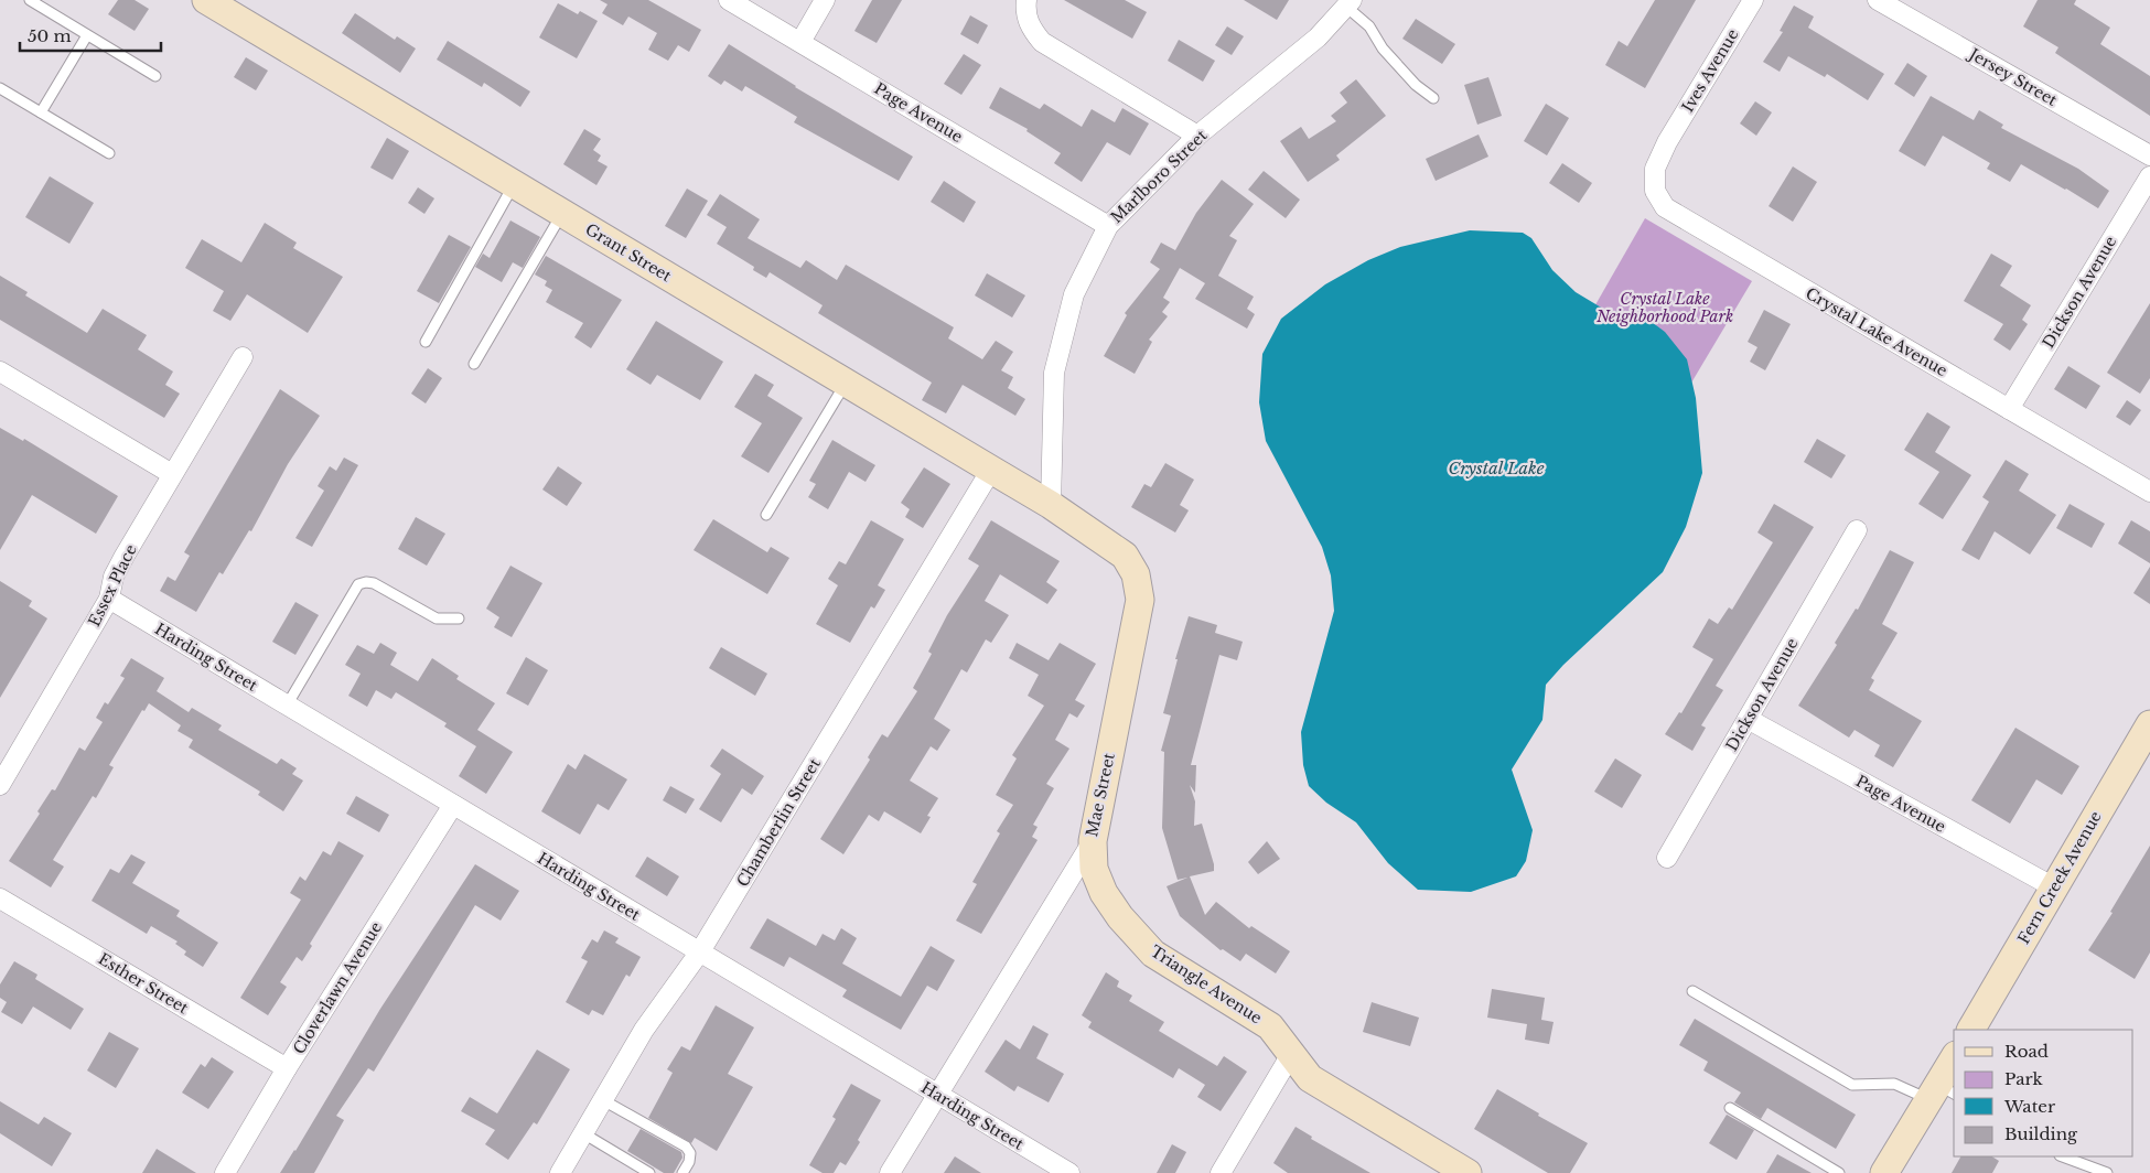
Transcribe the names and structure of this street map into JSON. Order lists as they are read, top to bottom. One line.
{"streets":{"street":["Ives Avenue","Jersey Street","Page Avenue","Marlboro Street","Grant Street","Dickson Avenue","Crystal Lake Avenue","Essex Place","Harding Street","Mae Street","Chamberlin Street","Fern Creek Avenue","Esther Street","Triangle Avenue","Cloverlawn Avenue"]},"crossings":[["Ives Avenue","Crystal Lake Avenue"],["Page Avenue","Marlboro Street"],["Page Avenue","Dickson Avenue"],["Page Avenue","Fern Creek Avenue"],["Marlboro Street","Grant Street"],["Marlboro Street","Mae Street"],["Grant Street","Mae Street"],["Grant Street","Chamberlin Street"],["Dickson Avenue","Crystal Lake Avenue"],["Essex Place","Harding Street"],["Harding Street","Mae Street"],["Harding Street","Chamberlin Street"],["Harding Street","Cloverlawn Avenue"],["Mae Street","Triangle Avenue"],["Esther Street","Cloverlawn Avenue"]],"water":["Crystal Lake"],"parks":["Crystal Lake Neighborhood Park"],"legend":["Road","Park","Water","Building"],"scale_bar":"50 m"}
